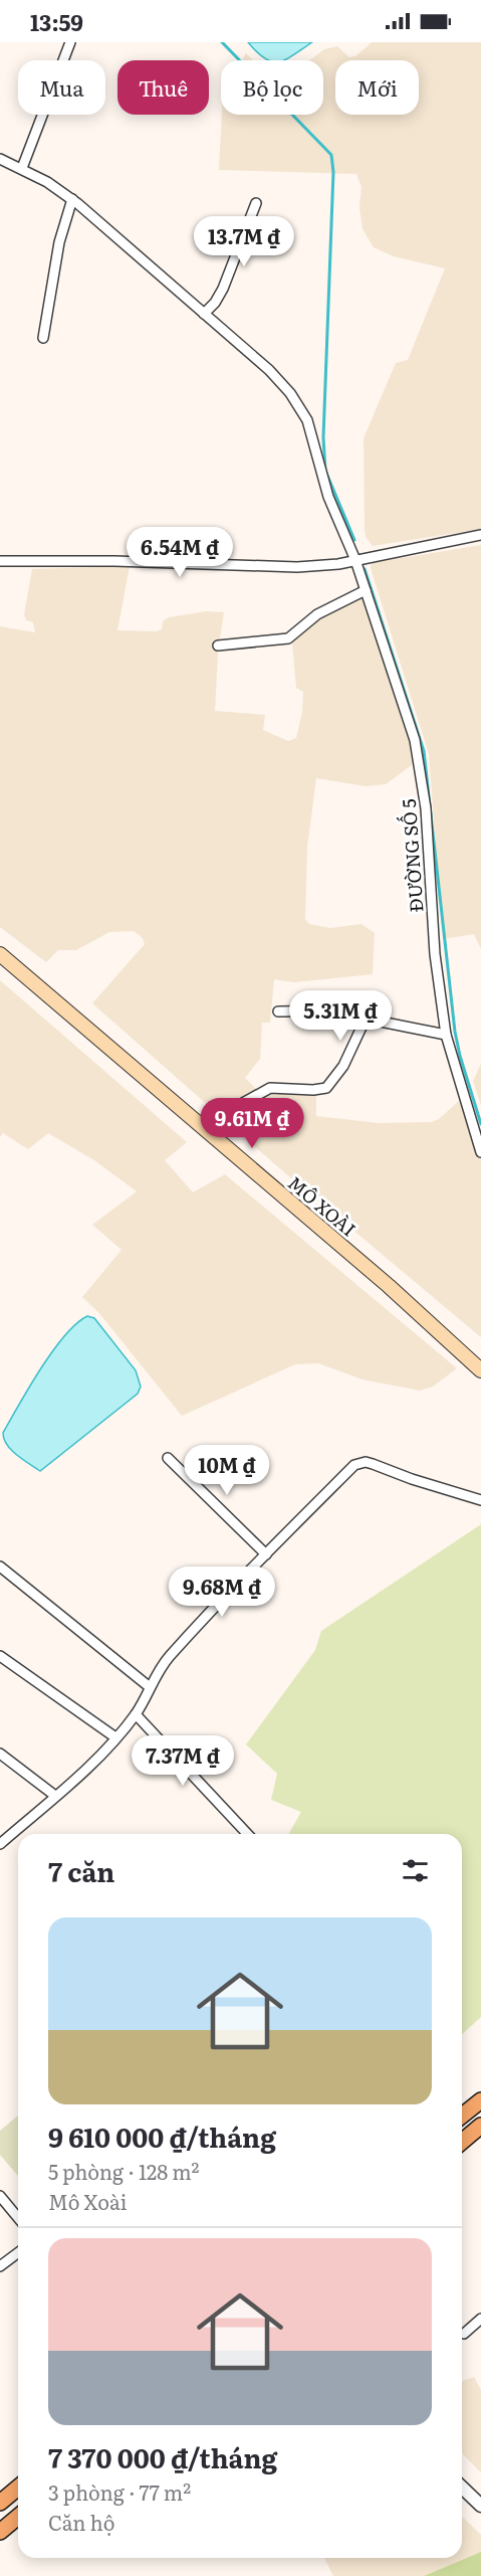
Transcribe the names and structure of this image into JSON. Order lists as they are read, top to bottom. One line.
{"streets":{"main road":["MÔ XOÀI"],"street":["ĐƯỜNG SỐ 5"]},"page":{"status":"13:59","chip":["Mua","Thuê","Bộ lọc","Mới"],"price":["13.7M ₫","6.54M ₫","5.31M ₫","9.61M ₫","10M ₫","9.68M ₫","7.37M ₫"],"heading":"7 căn","list":[{"name":"9 610 000 ₫/tháng","note":"5 phòng · 128 m² · Mô Xoài"},{"name":"7 370 000 ₫/tháng","note":"3 phòng · 77 m² · Căn hộ"}]}}
